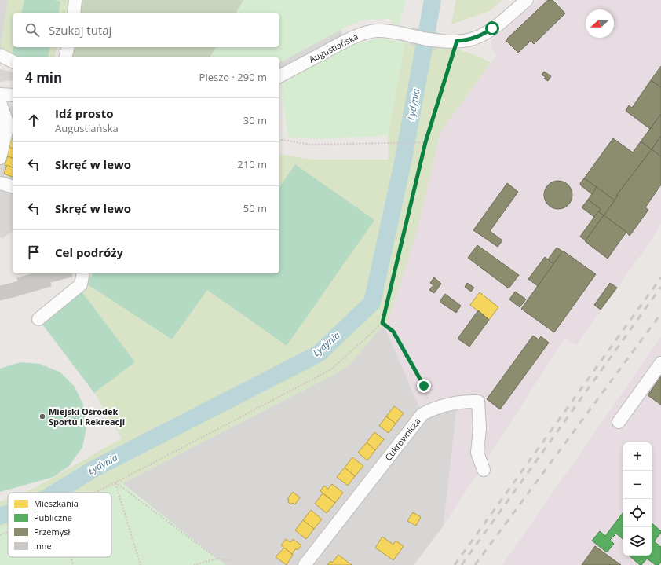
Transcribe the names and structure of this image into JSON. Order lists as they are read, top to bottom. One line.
{"streets":{"street":["Augustiańska","Cukrownicza"]},"water":["Łydynia"],"places":["Miejski Ośrodek Sportu i Rekreacji"],"legend":["Mieszkania","Publiczne","Przemysł","Inne"],"north":"left","page":{"search":"Szukaj tutaj","heading":["4 min","Pieszo · 290 m"],"list":[["Idź prosto","Augustiańska","30 m"],["Skręć w lewo","210 m"],["Skręć w lewo","50 m"],"Cel podróży"],"map_buttons":["+","−"]}}
